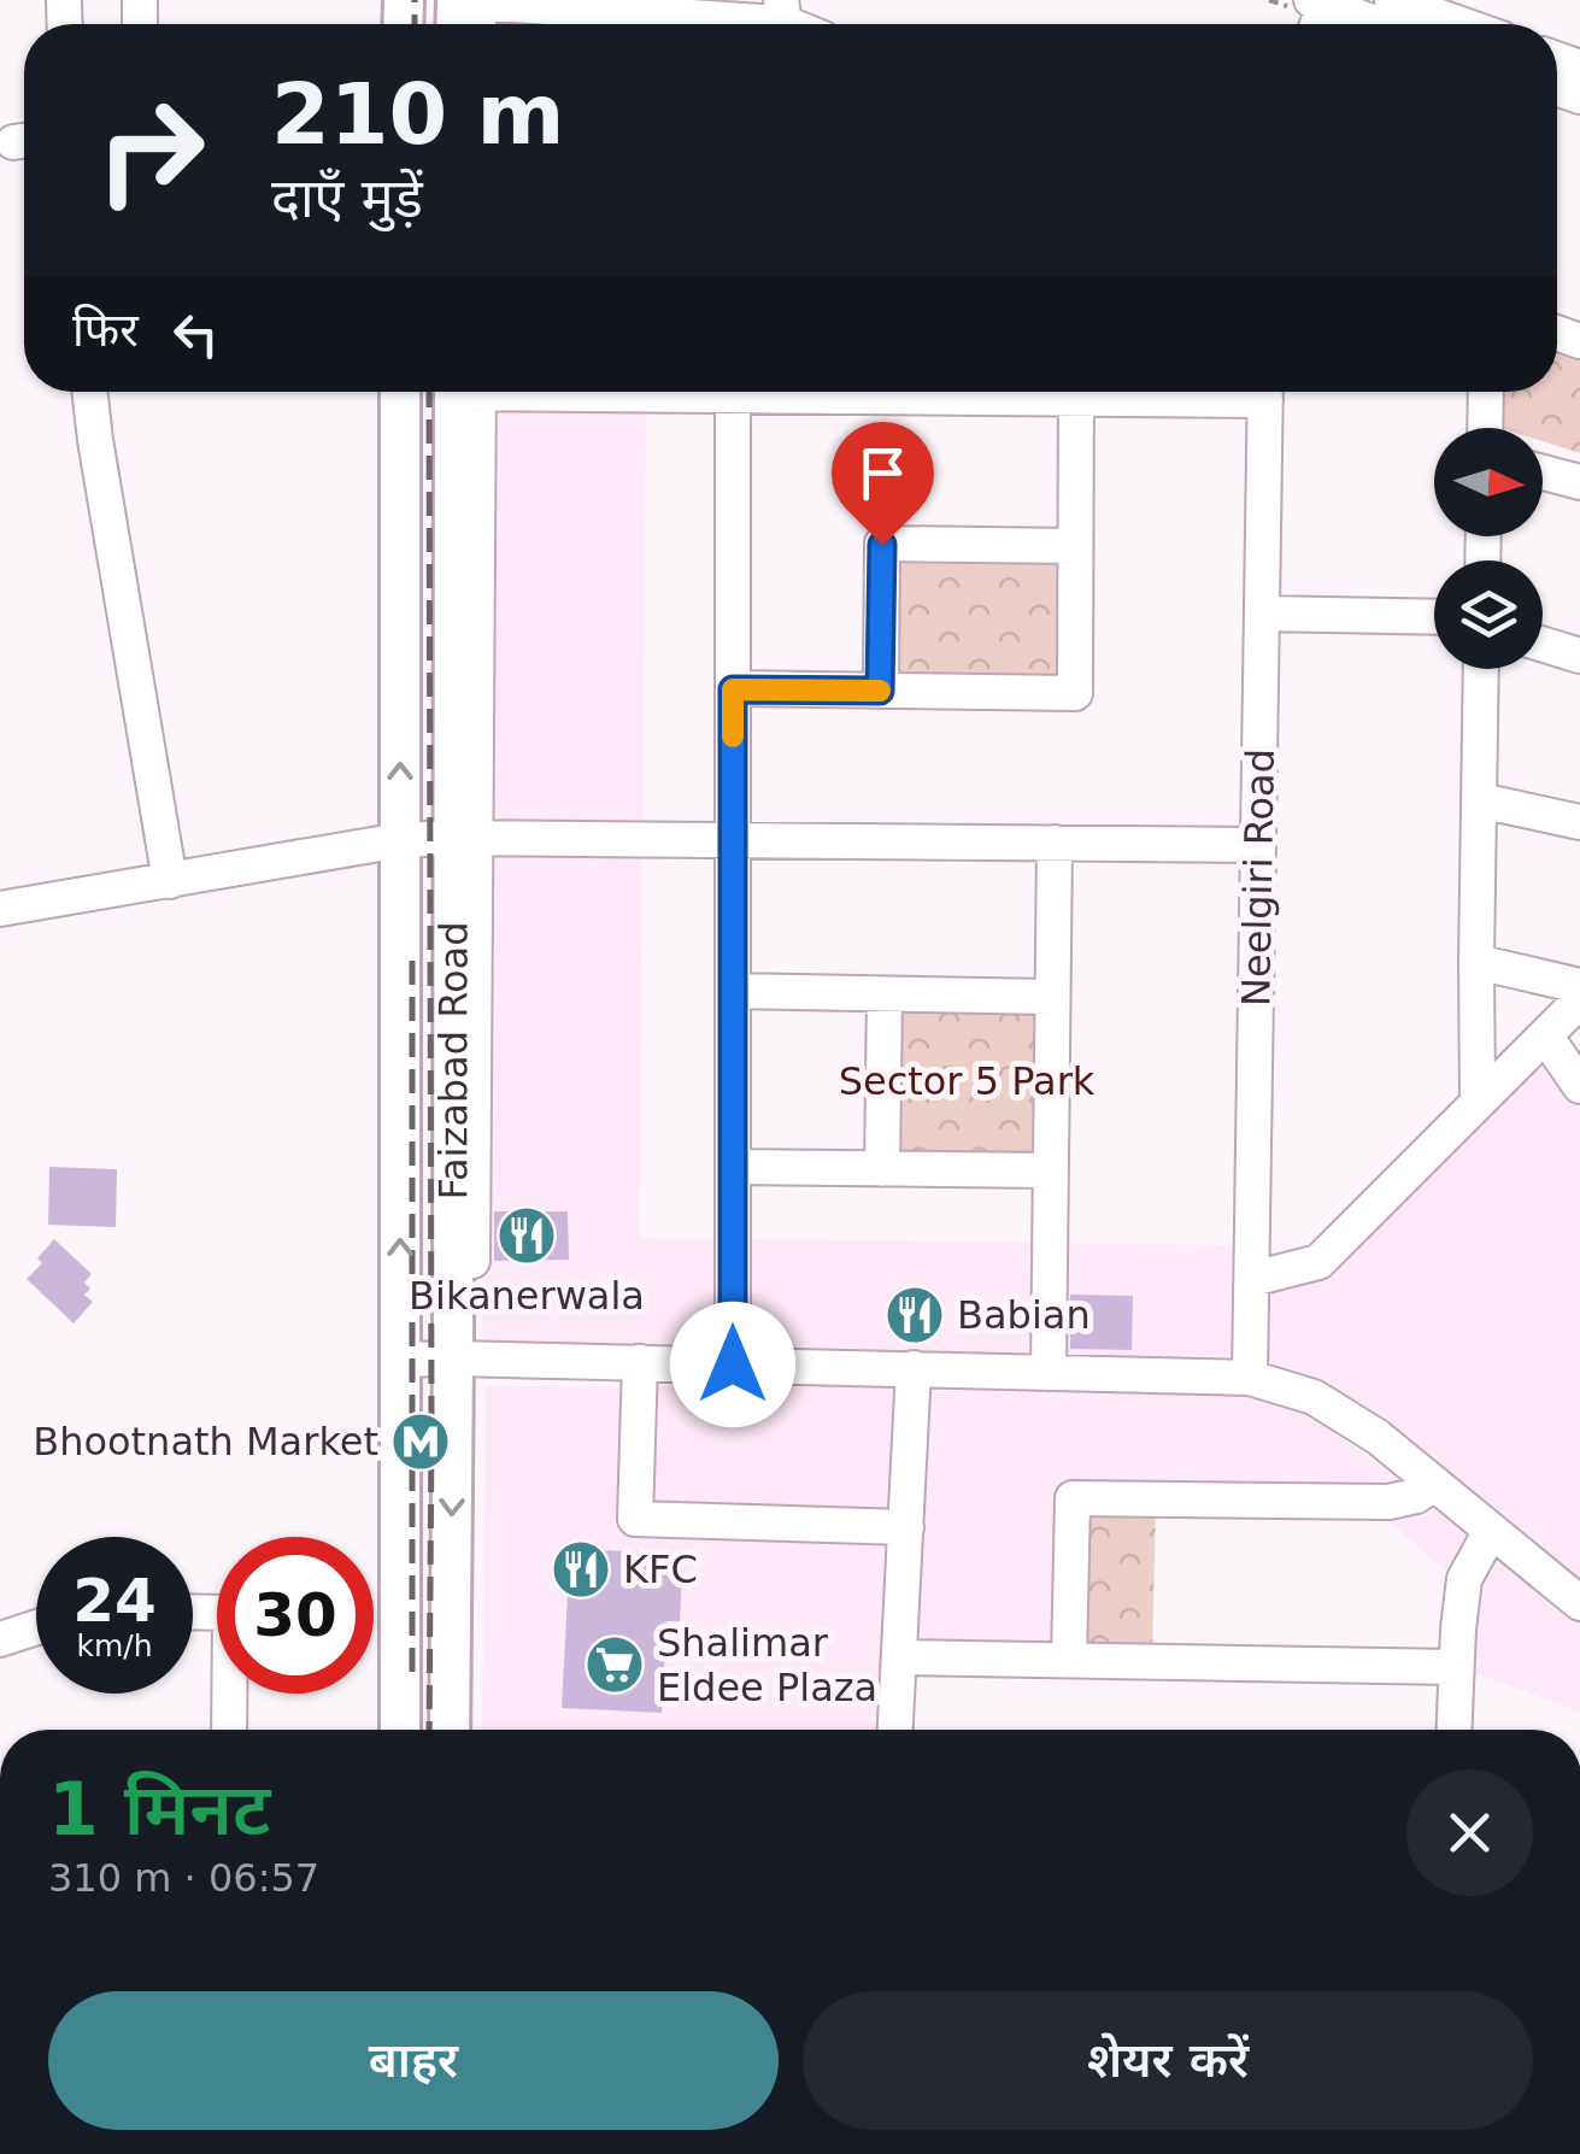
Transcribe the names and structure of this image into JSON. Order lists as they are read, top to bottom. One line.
{"streets":{"main road":["Faizabad Road"],"street":["Neelgiri Road"]},"parks":["Sector 5 Park"],"places":{"restaurant":["Bikanerwala","Babian","KFC"],"metro station":["Bhootnath Market"],"supermarket":["Shalimar Eldee Plaza"]},"north":"right","page":{"turn":["210 m","दाएँ मुड़ें"],"then":"फिर","speed":"24 km/h","limit":"30","heading":["1 मिनट","310 m · 06:57"],"buttons":["बाहर","शेयर करें"]}}
